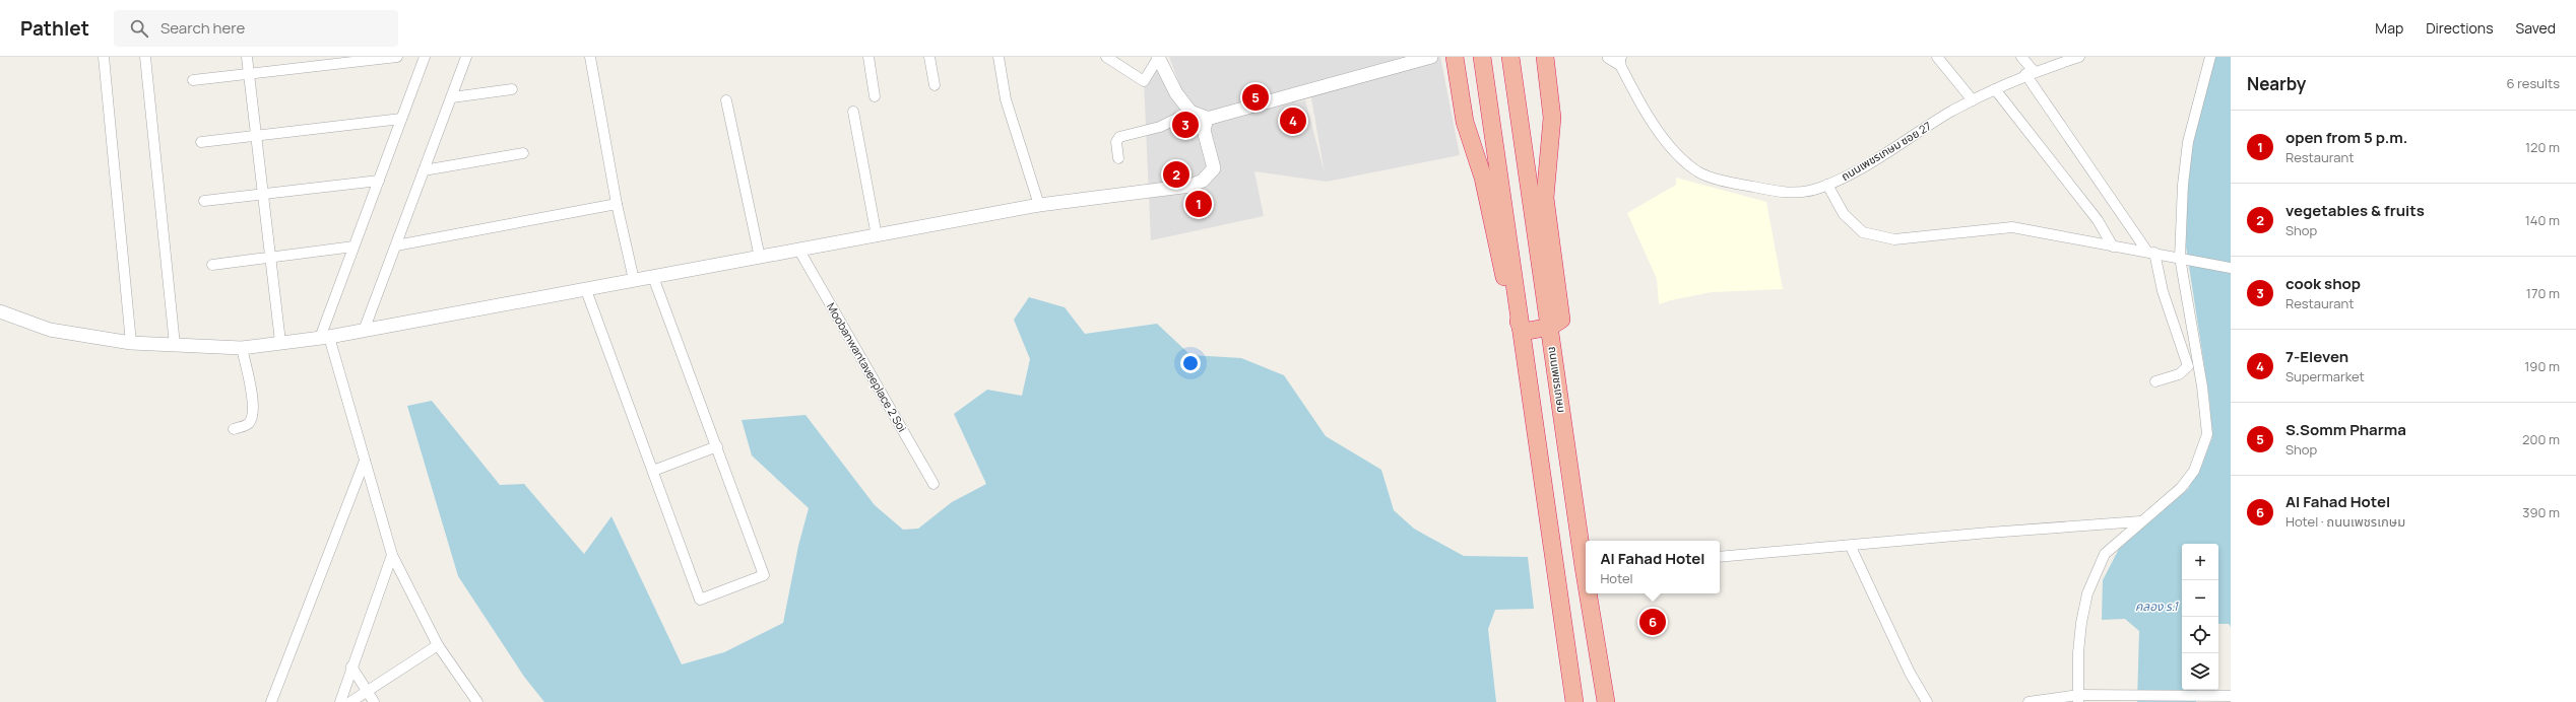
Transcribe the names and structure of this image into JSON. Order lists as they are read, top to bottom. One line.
{"streets":{"highway":["ถนนเพชรเกษม"],"street":["ถนนเพชรเกษม ซอย 27","Moobanwantaveeplace 2 Soi"]},"water":["คลอง ร.1"],"page":{"header":"Pathlet","search":"Search here","nav":["Map","Directions","Saved"],"heading":["Nearby","6 results"],"pins":["5","4","3","2","1","6"],"list":[{"mark":"1","name":"open from 5 p.m.","note":"Restaurant","value":"120 m"},{"mark":"2","name":"vegetables & fruits","note":"Shop","value":"140 m"},{"mark":"3","name":"cook shop","note":"Restaurant","value":"170 m"},{"mark":"4","name":"7-Eleven","note":"Supermarket","value":"190 m"},{"mark":"5","name":"S.Somm Pharma","note":"Shop","value":"200 m"},{"mark":"6","name":"Al Fahad Hotel","note":"Hotel · ถนนเพชรเกษม","value":"390 m"}],"popup":["Al Fahad Hotel","Hotel"],"map_buttons":["+","−"]}}
